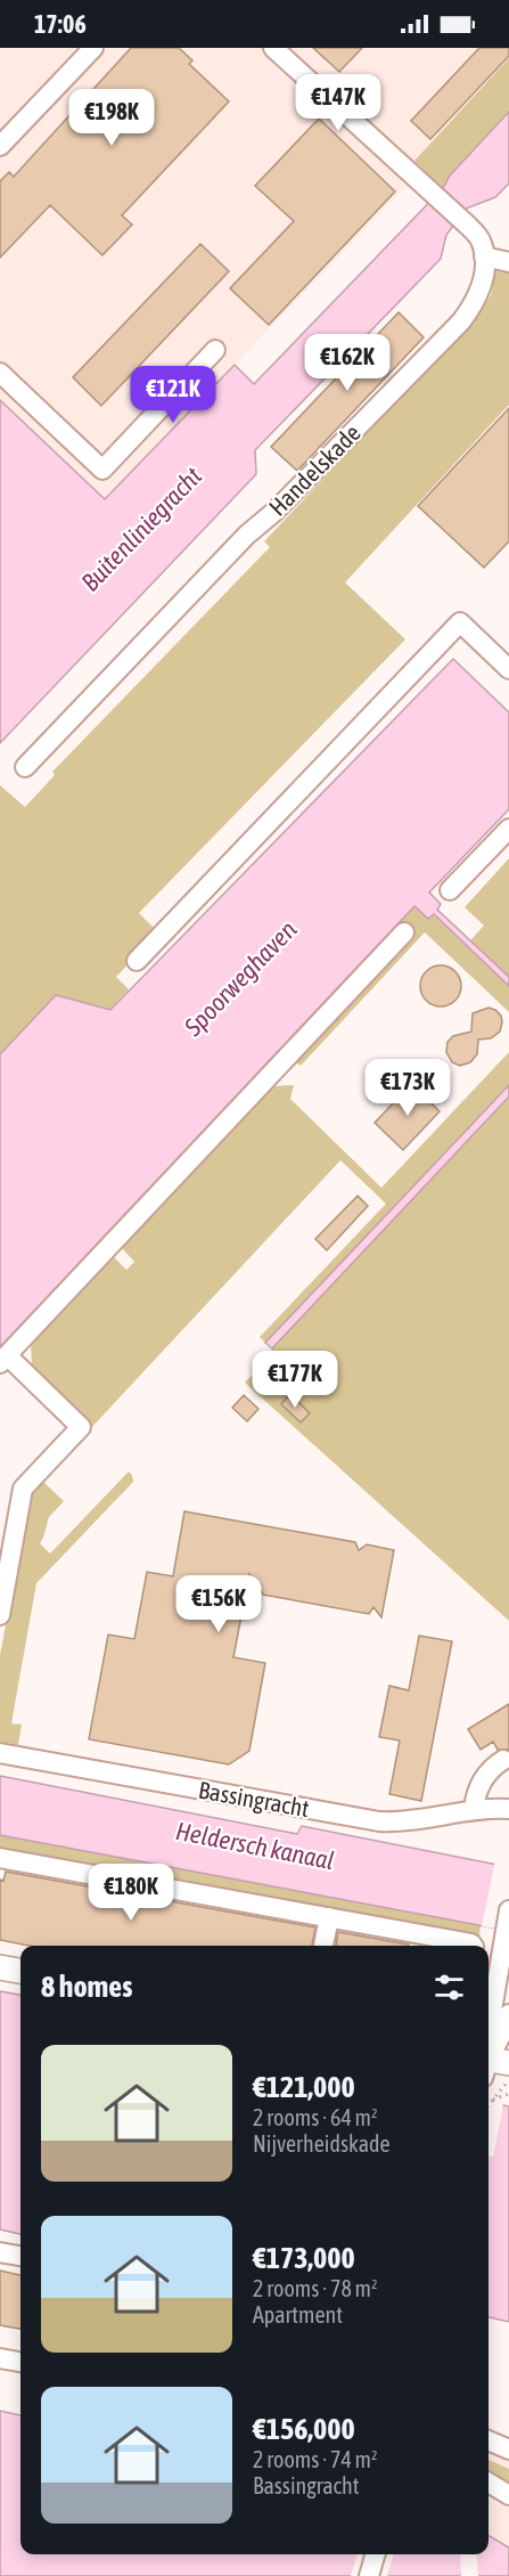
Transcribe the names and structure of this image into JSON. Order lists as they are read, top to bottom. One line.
{"streets":{"street":["Handelskade","Bassingracht"]},"water":["Buitenliniegracht","Spoorweghaven","Heldersch kanaal"],"page":{"status":"17:06","price":["€147K","€198K","€162K","€121K","€173K","€177K","€156K","€180K"],"heading":"8 homes","list":[{"name":"€121,000","note":"2 rooms · 64 m² · Nijverheidskade"},{"name":"€173,000","note":"2 rooms · 78 m² · Apartment"},{"name":"€156,000","note":"2 rooms · 74 m² · Bassingracht"}]}}
